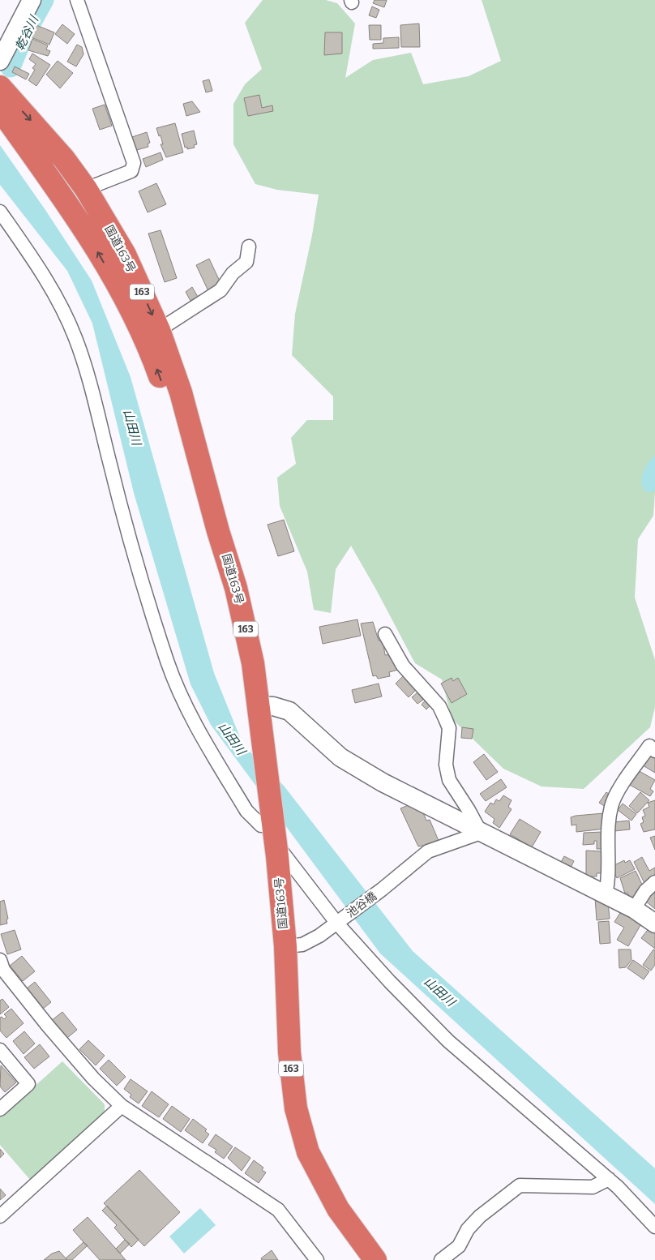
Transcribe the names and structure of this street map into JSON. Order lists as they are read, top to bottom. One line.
{"streets":{"highway":["国道163号","163"],"street":["池谷橋"]},"crossings":[["国道163号","池谷橋"]],"water":["乾谷川","山田川"]}
